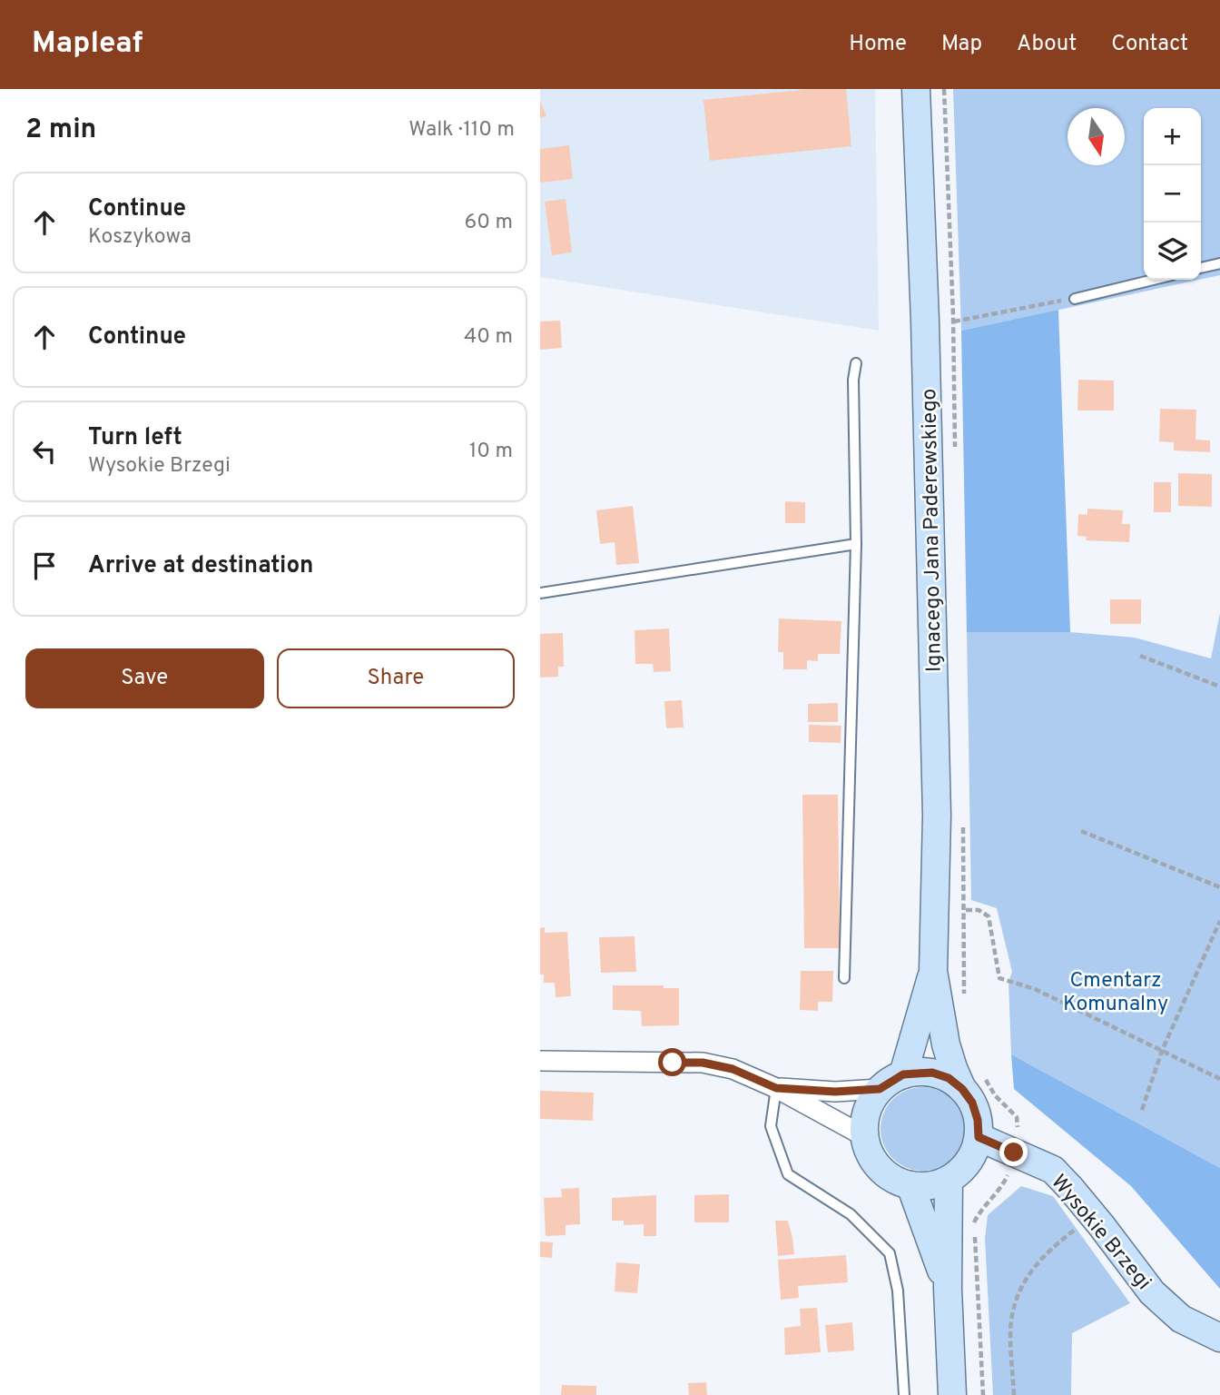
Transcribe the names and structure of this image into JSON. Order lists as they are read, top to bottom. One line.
{"streets":{"main road":["Ignacego Jana Paderewskiego","Wysokie Brzegi"]},"crossings":[["Ignacego Jana Paderewskiego","Wysokie Brzegi"]],"parks":["Cmentarz Komunalny"],"north":"bottom","page":{"header":"Mapleaf","nav":["Home","Map","About","Contact"],"heading":["2 min","Walk · 110 m"],"map_buttons":["+","−"],"list":[["Continue","Koszykowa","60 m"],["Continue","40 m"],["Turn left","Wysokie Brzegi","10 m"],"Arrive at destination"],"buttons":["Save","Share"]}}
